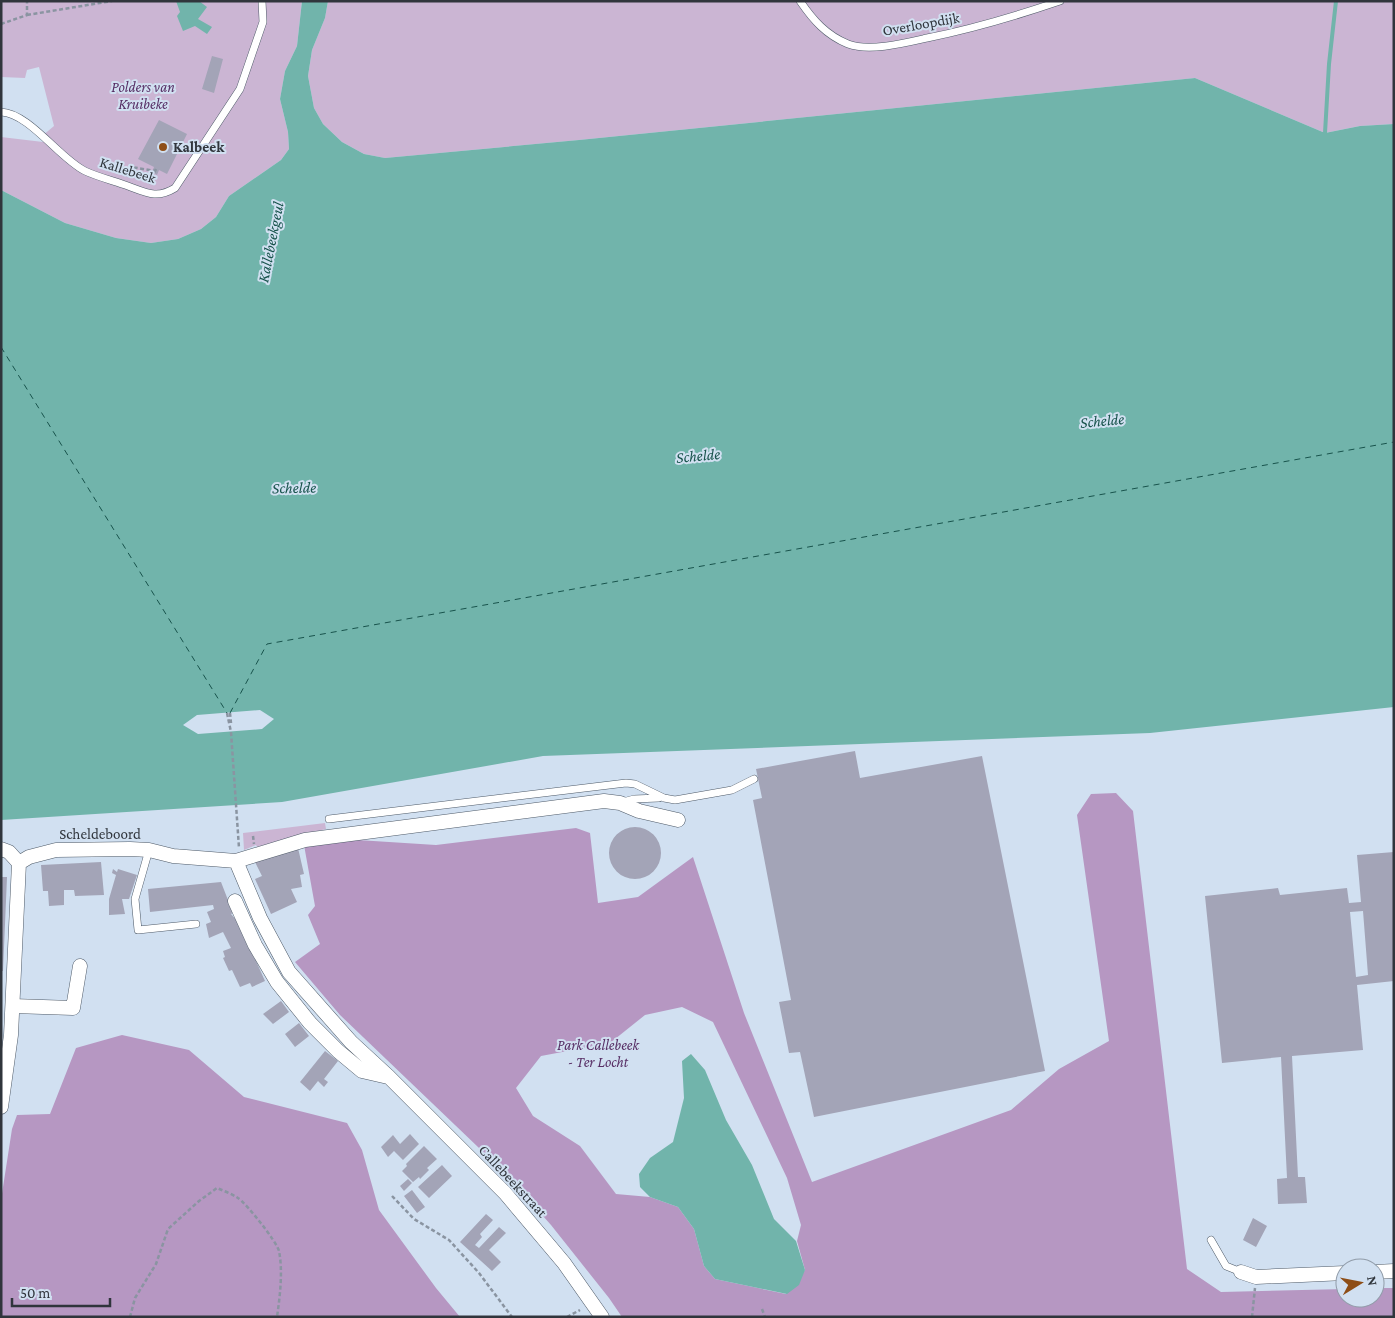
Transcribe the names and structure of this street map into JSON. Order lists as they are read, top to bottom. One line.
{"streets":{"street":["Scheldeboord","Callebeekstraat"],"lane":["Overloopdijk","Kallebeek"]},"crossings":[["Scheldeboord","Callebeekstraat"]],"water":["Kallebeekgeul","Schelde"],"parks":["Polders van Kruibeke","Park Callebeek - Ter Locht"],"places":["Kalbeek"],"scale_bar":"50 m","north":"right"}
